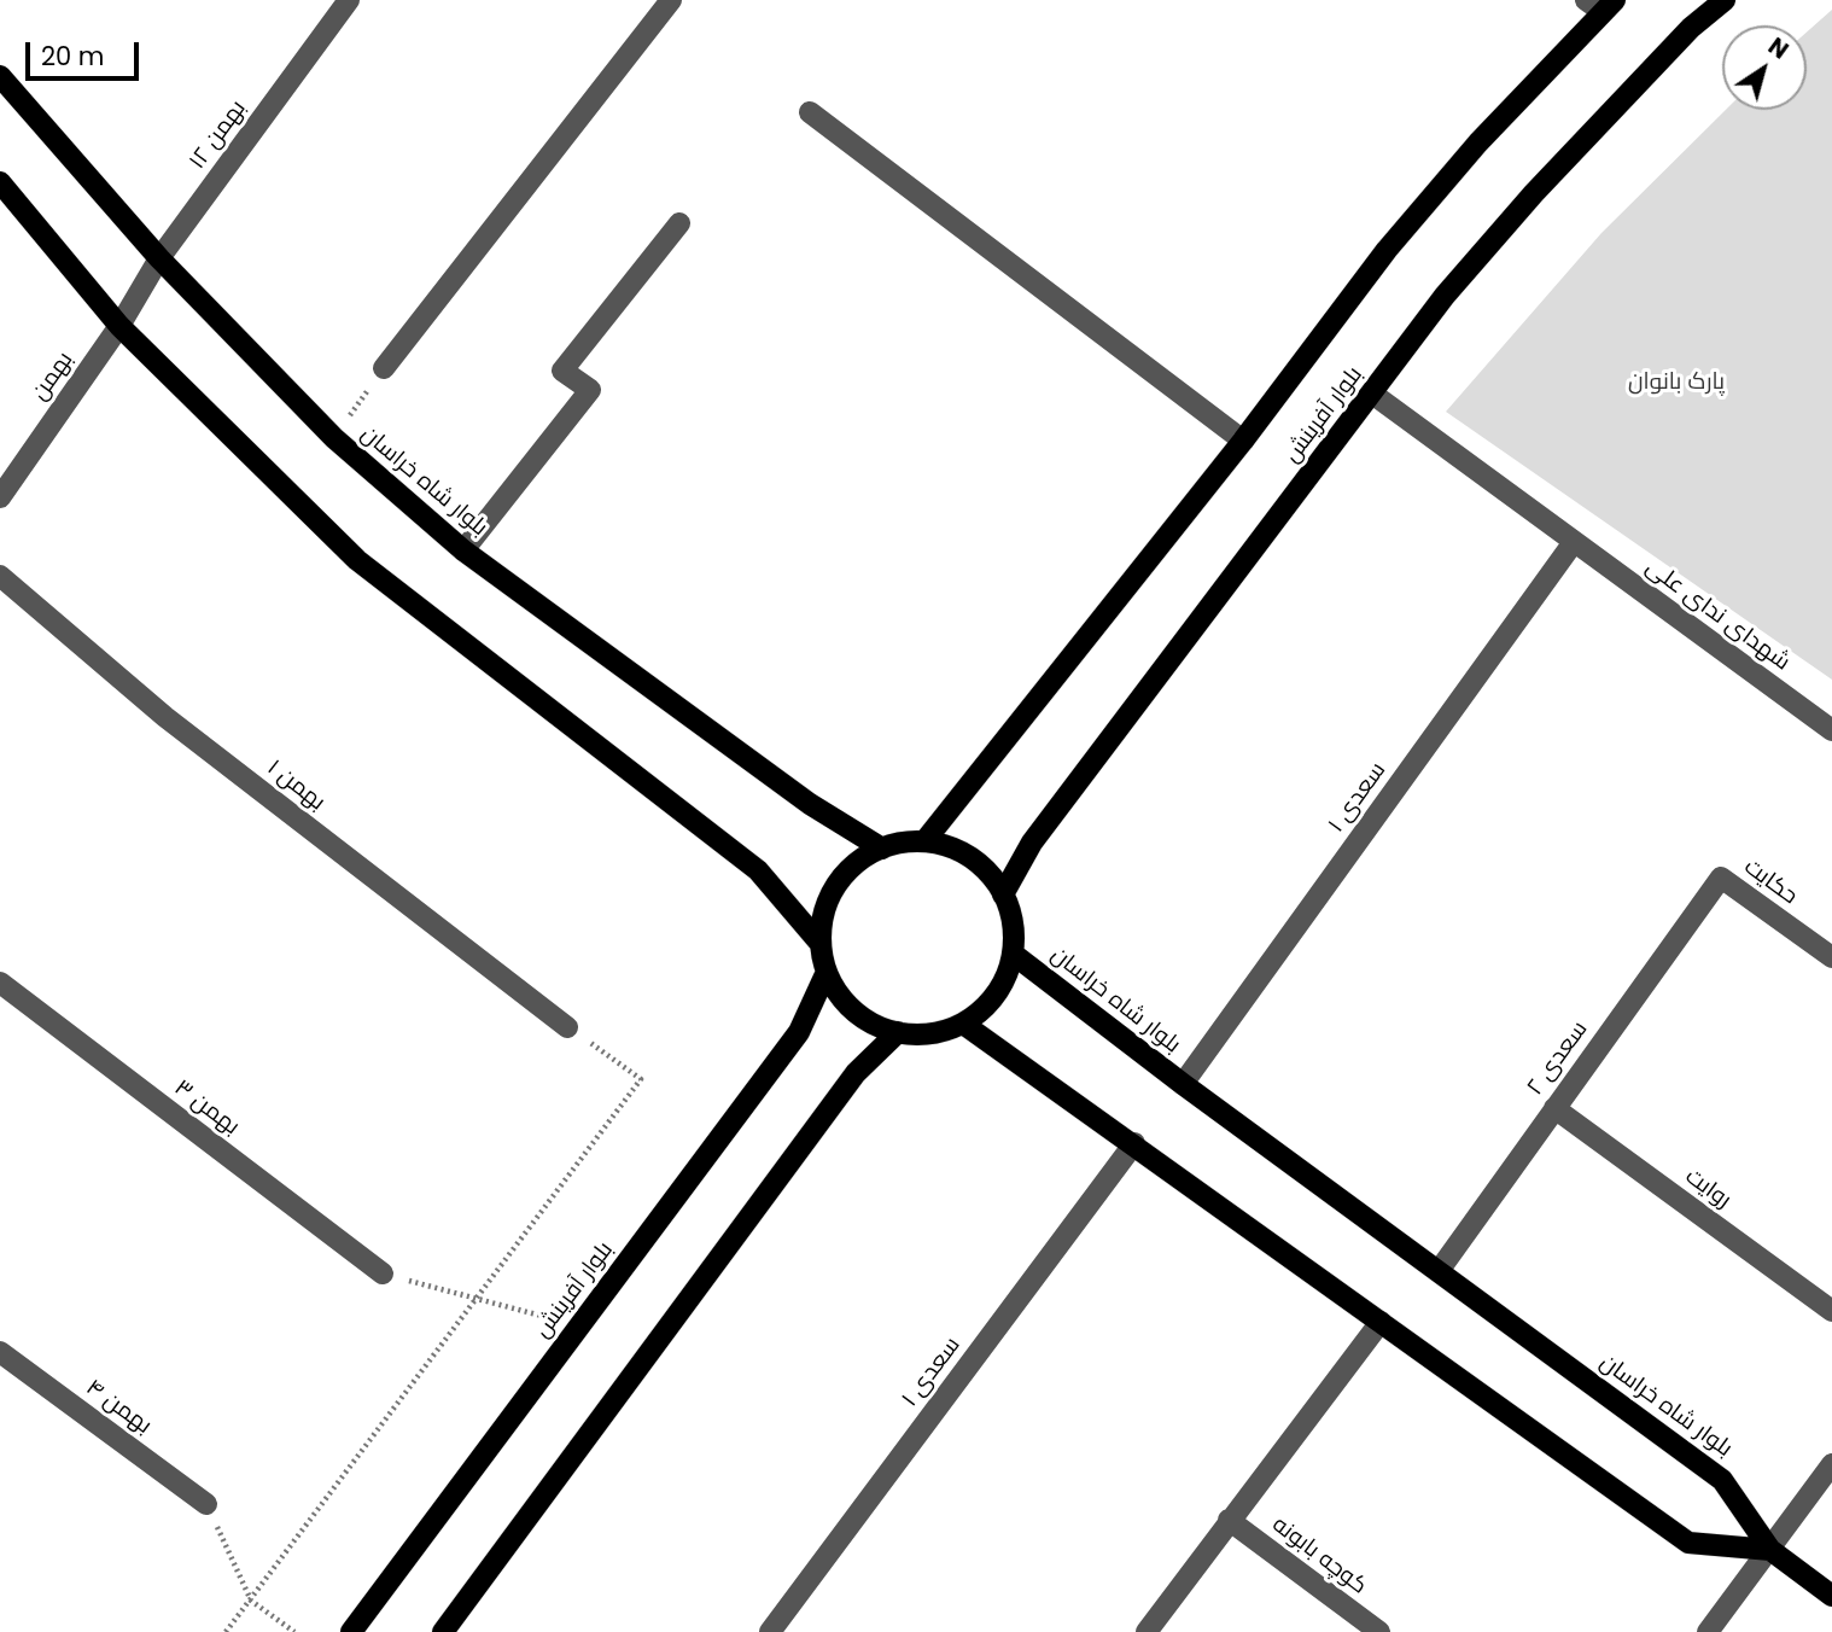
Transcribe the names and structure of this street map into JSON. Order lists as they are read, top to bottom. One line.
{"streets":{"main road":["بلوار آفرینش","بلوار شاه خراسان"],"street":["۱۲ بهمن","بهمن","شهدای ندای علی","بهمن ۱","سعدی ۱","حکایت","سعدی ۲","بهمن ۳","روایت","بهمن ۴","کوچه بابونه"]},"crossings":[["۱۲ بهمن","بهمن"],["۱۲ بهمن","بلوار شاه خراسان"],["بلوار آفرینش","بلوار شاه خراسان"],["بلوار آفرینش","شهدای ندای علی"],["بلوار شاه خراسان","سعدی ۱"],["بلوار شاه خراسان","سعدی ۲"],["شهدای ندای علی","سعدی ۱"],["حکایت","سعدی ۲"],["سعدی ۲","روایت"]],"parks":["پارک بانوان"],"scale_bar":"20 m","north":"top right"}
